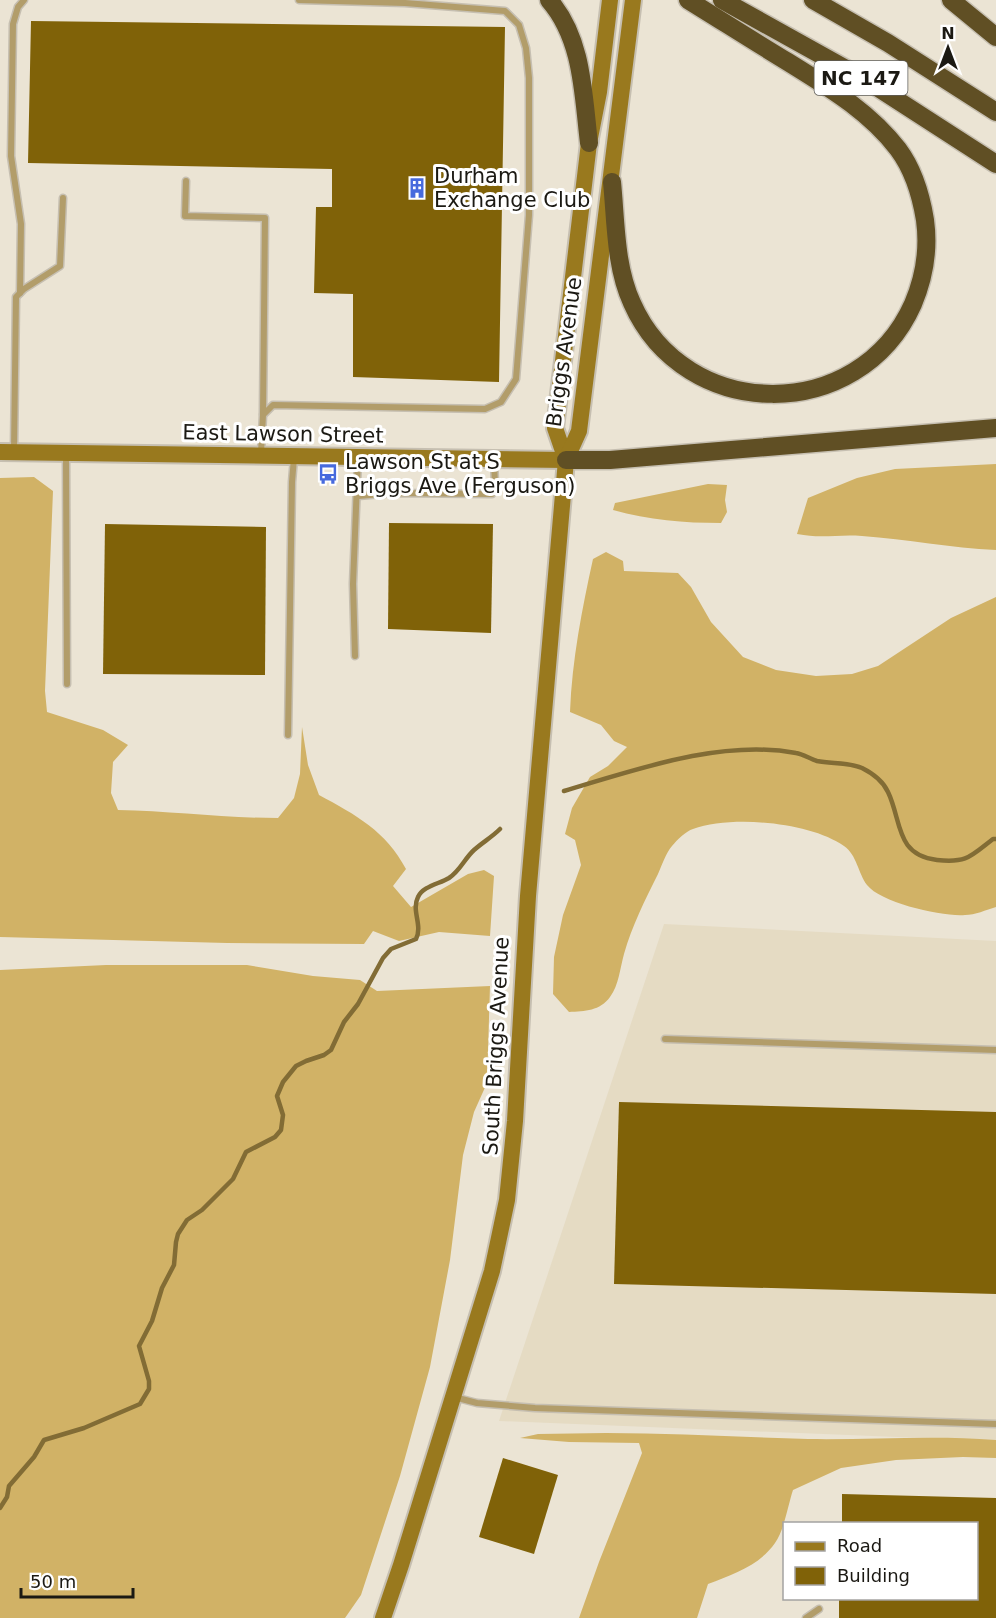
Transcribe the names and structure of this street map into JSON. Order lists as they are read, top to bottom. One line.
{"streets":{"highway":["NC 147"],"street":["Briggs Avenue","East Lawson Street","South Briggs Avenue"]},"crossings":[["Briggs Avenue","East Lawson Street"],["Briggs Avenue","South Briggs Avenue"],["East Lawson Street","South Briggs Avenue"]],"places":{"building":["Durham Exchange Club"],"bus stop":["Lawson St at S Briggs Ave (Ferguson)"]},"legend":["Road","Building"],"scale_bar":"50 m","north":"top"}
